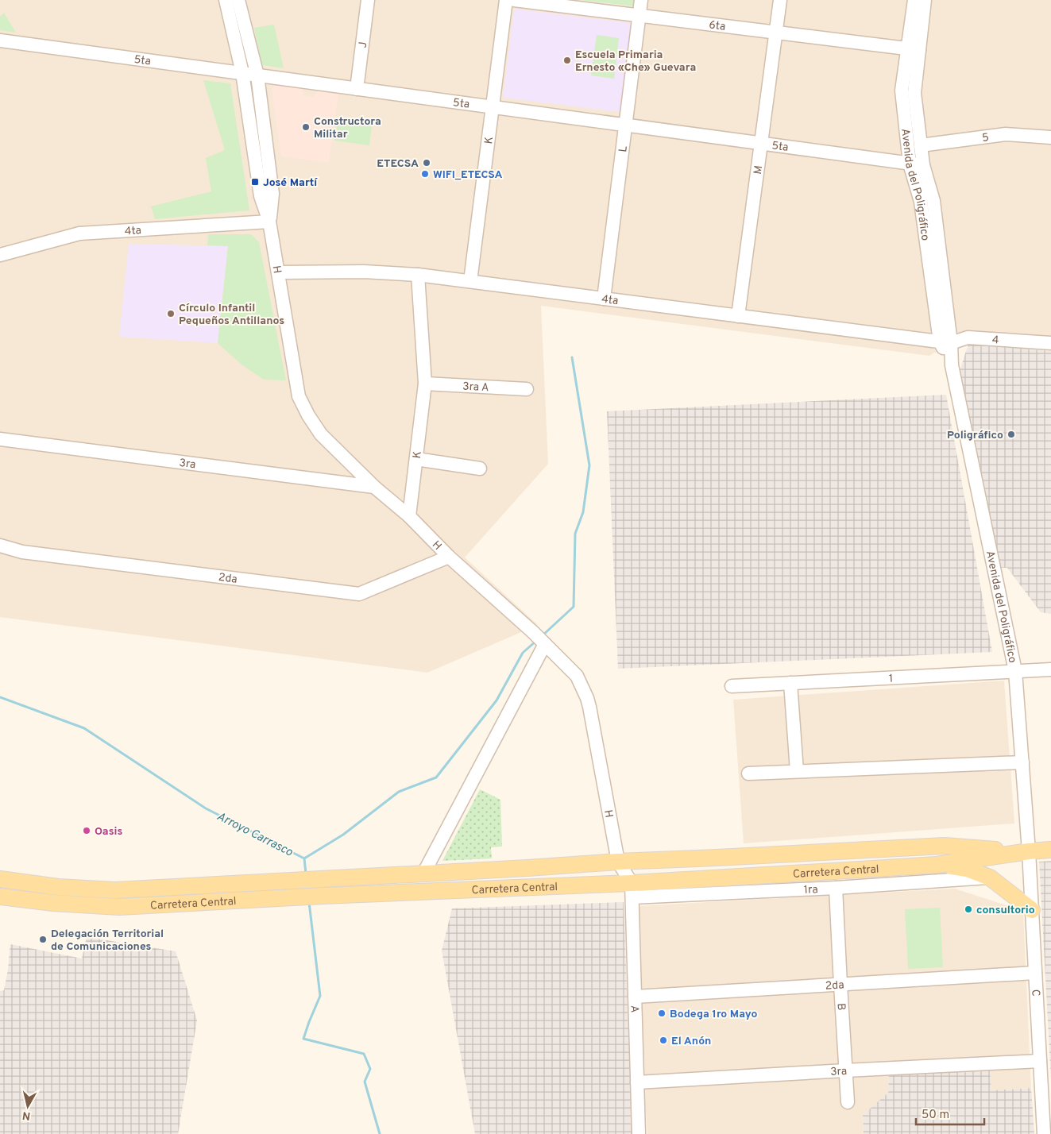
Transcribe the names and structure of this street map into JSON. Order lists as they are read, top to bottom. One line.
{"streets":{"main road":["Carretera Central"],"street":["6ta","J","5ta","5","K","L","M","Avenida del Poligráfico","4ta","H","4","3ra A","3ra","2da","1","1ra","C","B","A"]},"crossings":[["6ta","L"],["6ta","M"],["6ta","Avenida del Poligráfico"],["J","5ta"],["5ta","K"],["5ta","L"],["5ta","M"],["5ta","Avenida del Poligráfico"],["5ta","H"],["5","Avenida del Poligráfico"],["K","4ta"],["K","H"],["K","3ra A"],["L","4ta"],["M","4ta"],["Avenida del Poligráfico","4ta"],["Avenida del Poligráfico","4"],["Avenida del Poligráfico","1"],["Avenida del Poligráfico","Carretera Central"],["Avenida del Poligráfico","C"],["4ta","H"],["4ta","4"],["H","3ra"],["H","2da"],["H","Carretera Central"],["3ra","C"],["3ra","B"],["3ra","A"],["2da","C"],["2da","B"],["2da","A"],["Carretera Central","1ra"],["Carretera Central","C"],["Carretera Central","A"],["1ra","B"],["1ra","A"]],"water":["Arroyo Carrasco"],"places":{"other":["Escuela Primaria Ernesto «Che» Guevara","Constructora Militar","ETECSA","WIFI_ETECSA","Círculo Infantil Pequeños Antillanos","Poligráfico","Oasis","consultorio","Delegación Territorial de Comunicaciones","Bodega 1ro Mayo","El Anón"],"transit":["José Martí"]},"scale_bar":"50 m","north":"bottom"}
